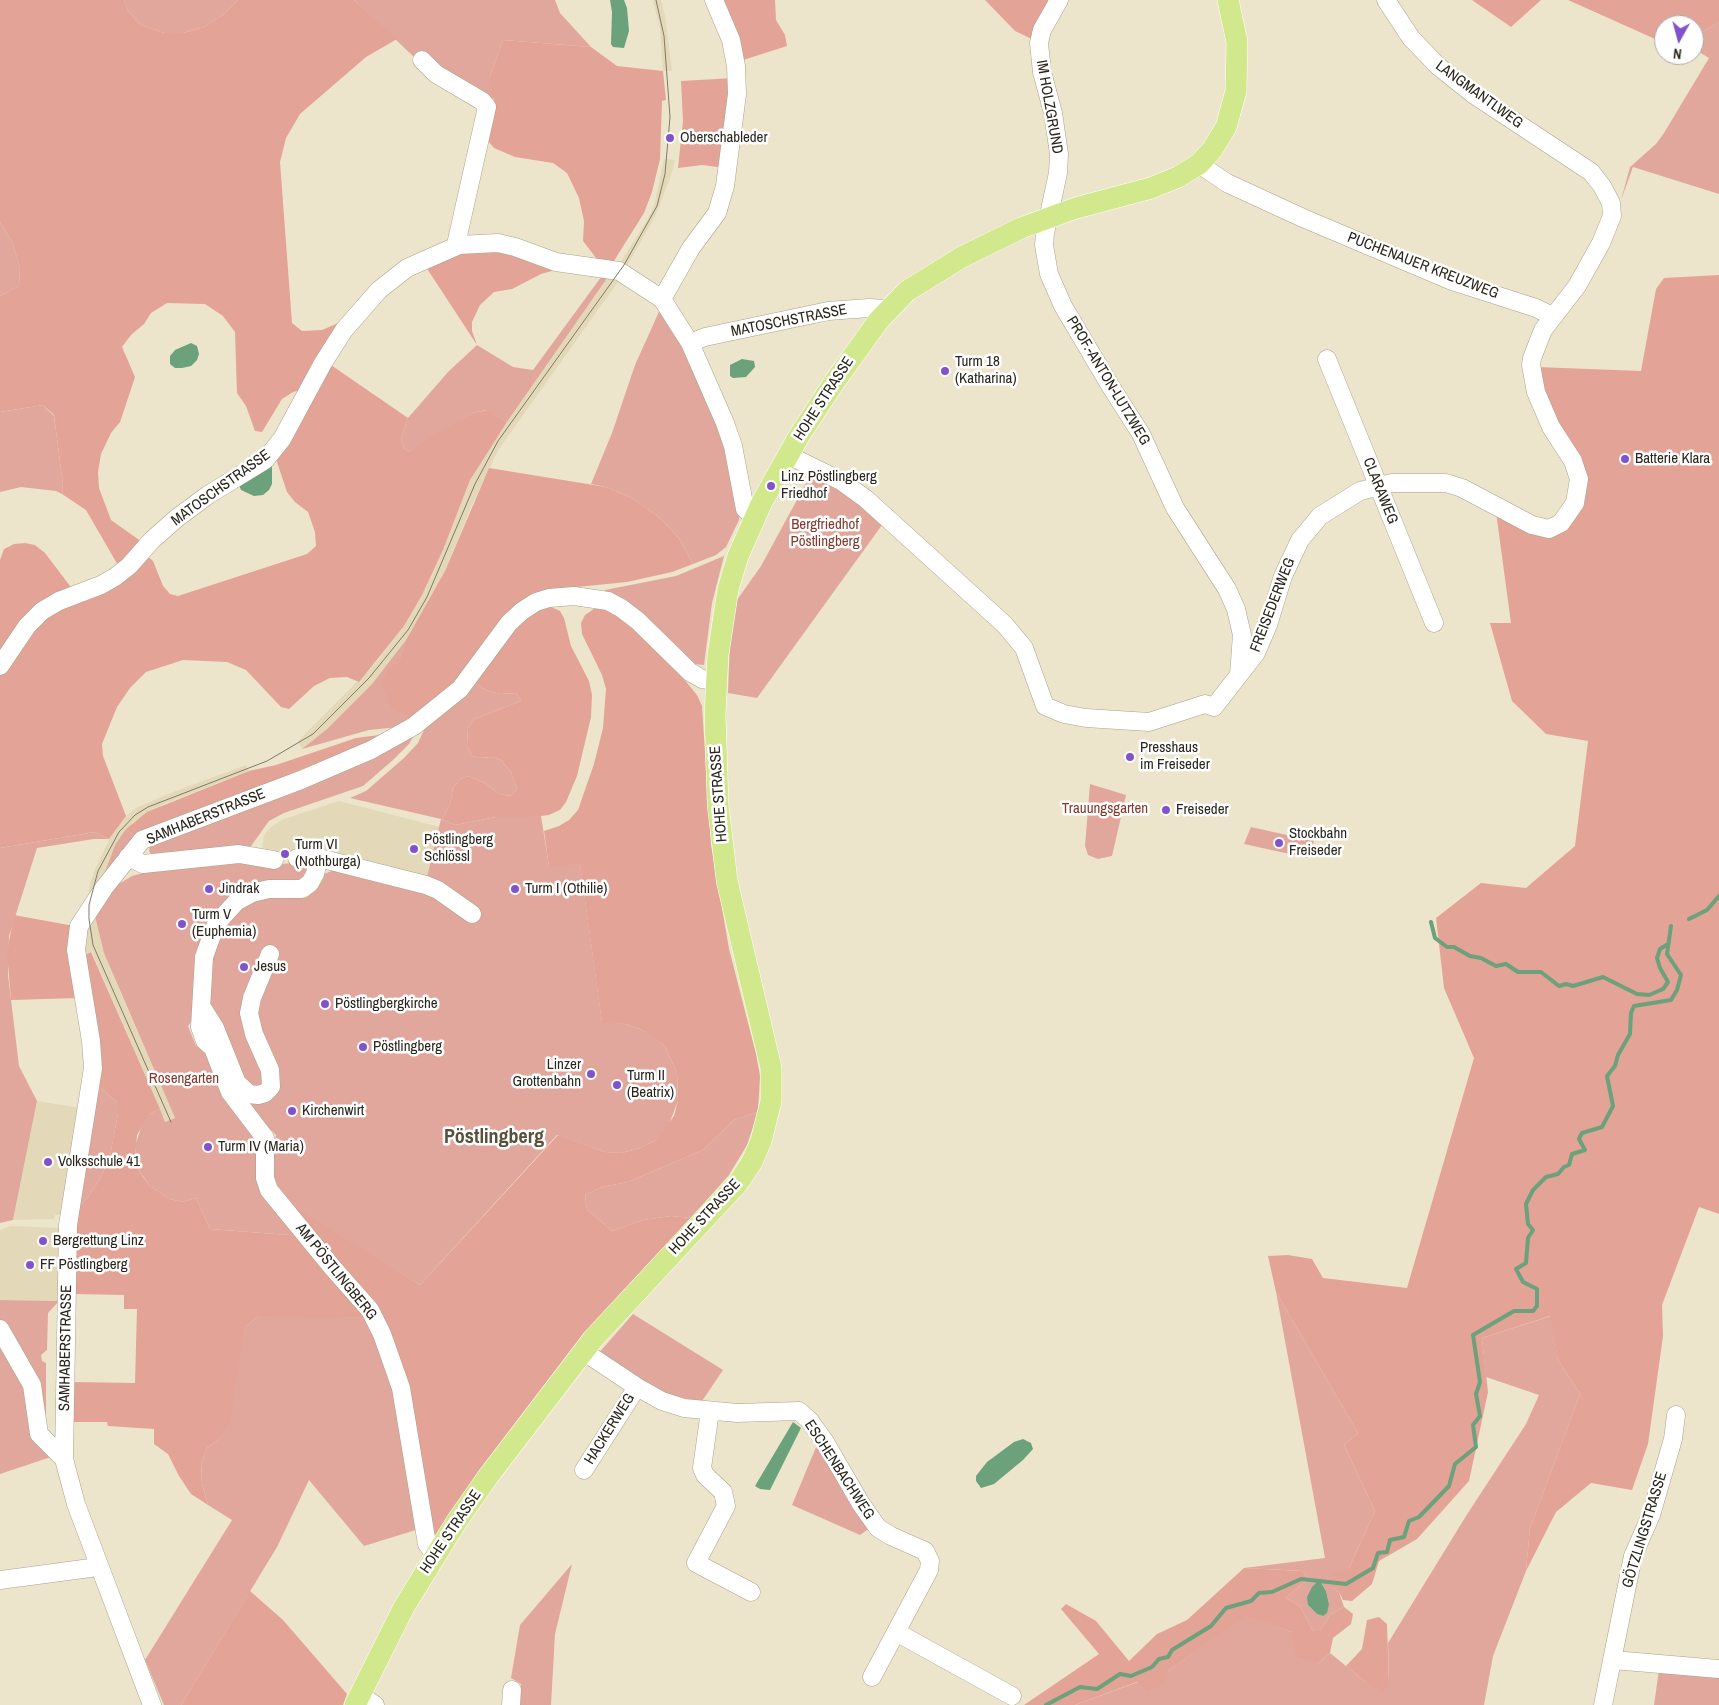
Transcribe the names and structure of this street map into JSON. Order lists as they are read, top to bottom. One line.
{"streets":{"main road":["HOHE STRASSE"],"street":["LANGMANTLWEG","IM HOLZGRUND","PUCHENAUER KREUZWEG","MATOSCHSTRASSE","PROF.-ANTON-LUTZWEG","CLARAWEG","FREISEDERWEG","SAMHABERSTRASSE","AM PÖSTLINGBERG","HACKERWEG","ESCHENBACHWEG","GÖTZLINGSTRASSE"]},"crossings":[["LANGMANTLWEG","PUCHENAUER KREUZWEG"],["LANGMANTLWEG","FREISEDERWEG"],["IM HOLZGRUND","PROF.-ANTON-LUTZWEG"],["IM HOLZGRUND","HOHE STRASSE"],["PUCHENAUER KREUZWEG","HOHE STRASSE"],["PUCHENAUER KREUZWEG","FREISEDERWEG"],["MATOSCHSTRASSE","HOHE STRASSE"],["PROF.-ANTON-LUTZWEG","HOHE STRASSE"],["PROF.-ANTON-LUTZWEG","FREISEDERWEG"],["HOHE STRASSE","FREISEDERWEG"],["HOHE STRASSE","SAMHABERSTRASSE"],["HOHE STRASSE","AM PÖSTLINGBERG"],["HOHE STRASSE","ESCHENBACHWEG"],["CLARAWEG","FREISEDERWEG"],["HACKERWEG","ESCHENBACHWEG"]],"districts":["Pöstlingberg"],"parks":["Bergfriedhof Pöstlingberg","Trauungsgarten","Rosengarten"],"places":["Oberschableder","Turm 18 (Katharina)","Batterie Klara","Linz Pöstlingberg Friedhof","Presshaus im Freiseder","Freiseder","Stockbahn Freiseder","Pöstlingberg Schlössl","Turm VI (Nothburga)","Jindrak","Turm I (Othilie)","Turm V (Euphemia)","Jesus","Pöstlingbergkirche","Pöstlingberg","Linzer Grottenbahn","Turm II (Beatrix)","Kirchenwirt","Turm IV (Maria)","Volksschule 41","Bergrettung Linz","FF Pöstlingberg"],"north":"bottom"}
